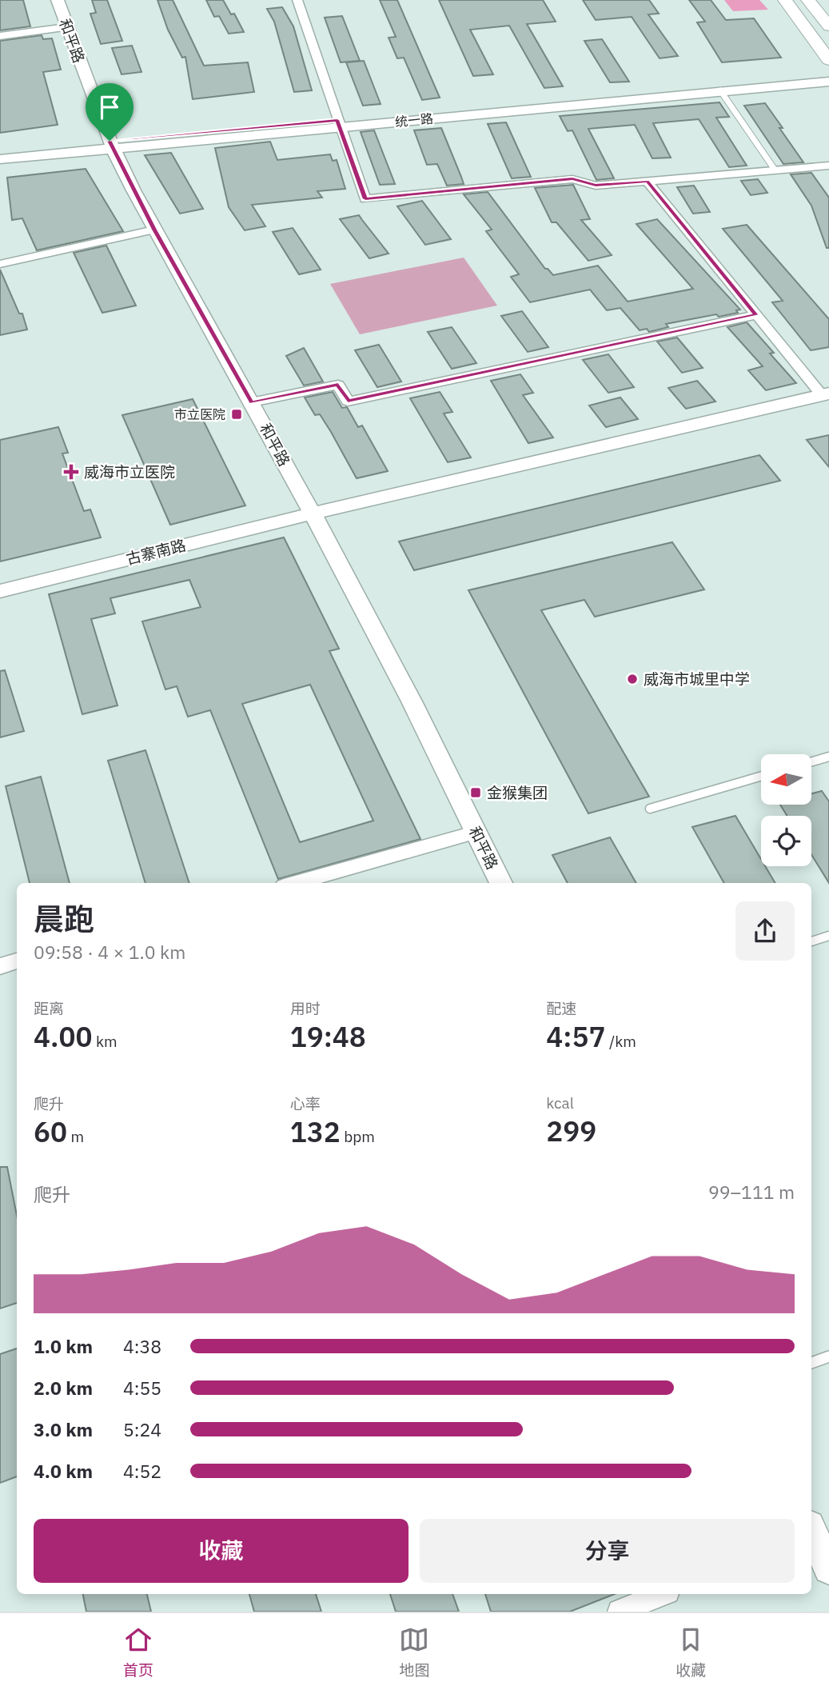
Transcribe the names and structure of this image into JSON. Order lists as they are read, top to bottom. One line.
{"streets":{"street":["和平路","统一路","古寨南路"]},"crossings":[["和平路","统一路"],["和平路","古寨南路"]],"places":{"transit":["市立医院","金猴集团"],"health":["威海市立医院"],"other":["威海市城里中学"]},"north":"left","page":{"heading":["晨跑","09:58 · 4 × 1.0 km"],"stats":[["距离","4.00 km"],["用时","19:48"],["配速","4:57 /km"],["爬升","60 m"],["心率","132 bpm"],["kcal","299"]],"chart":["爬升","99–111 m"],"list":[{"name":"1.0 km","note":"4:38"},{"name":"2.0 km","note":"4:55"},{"name":"3.0 km","note":"5:24"},{"name":"4.0 km","note":"4:52"}],"buttons":["收藏","分享"],"tabs":["首页","地图","收藏"]}}
